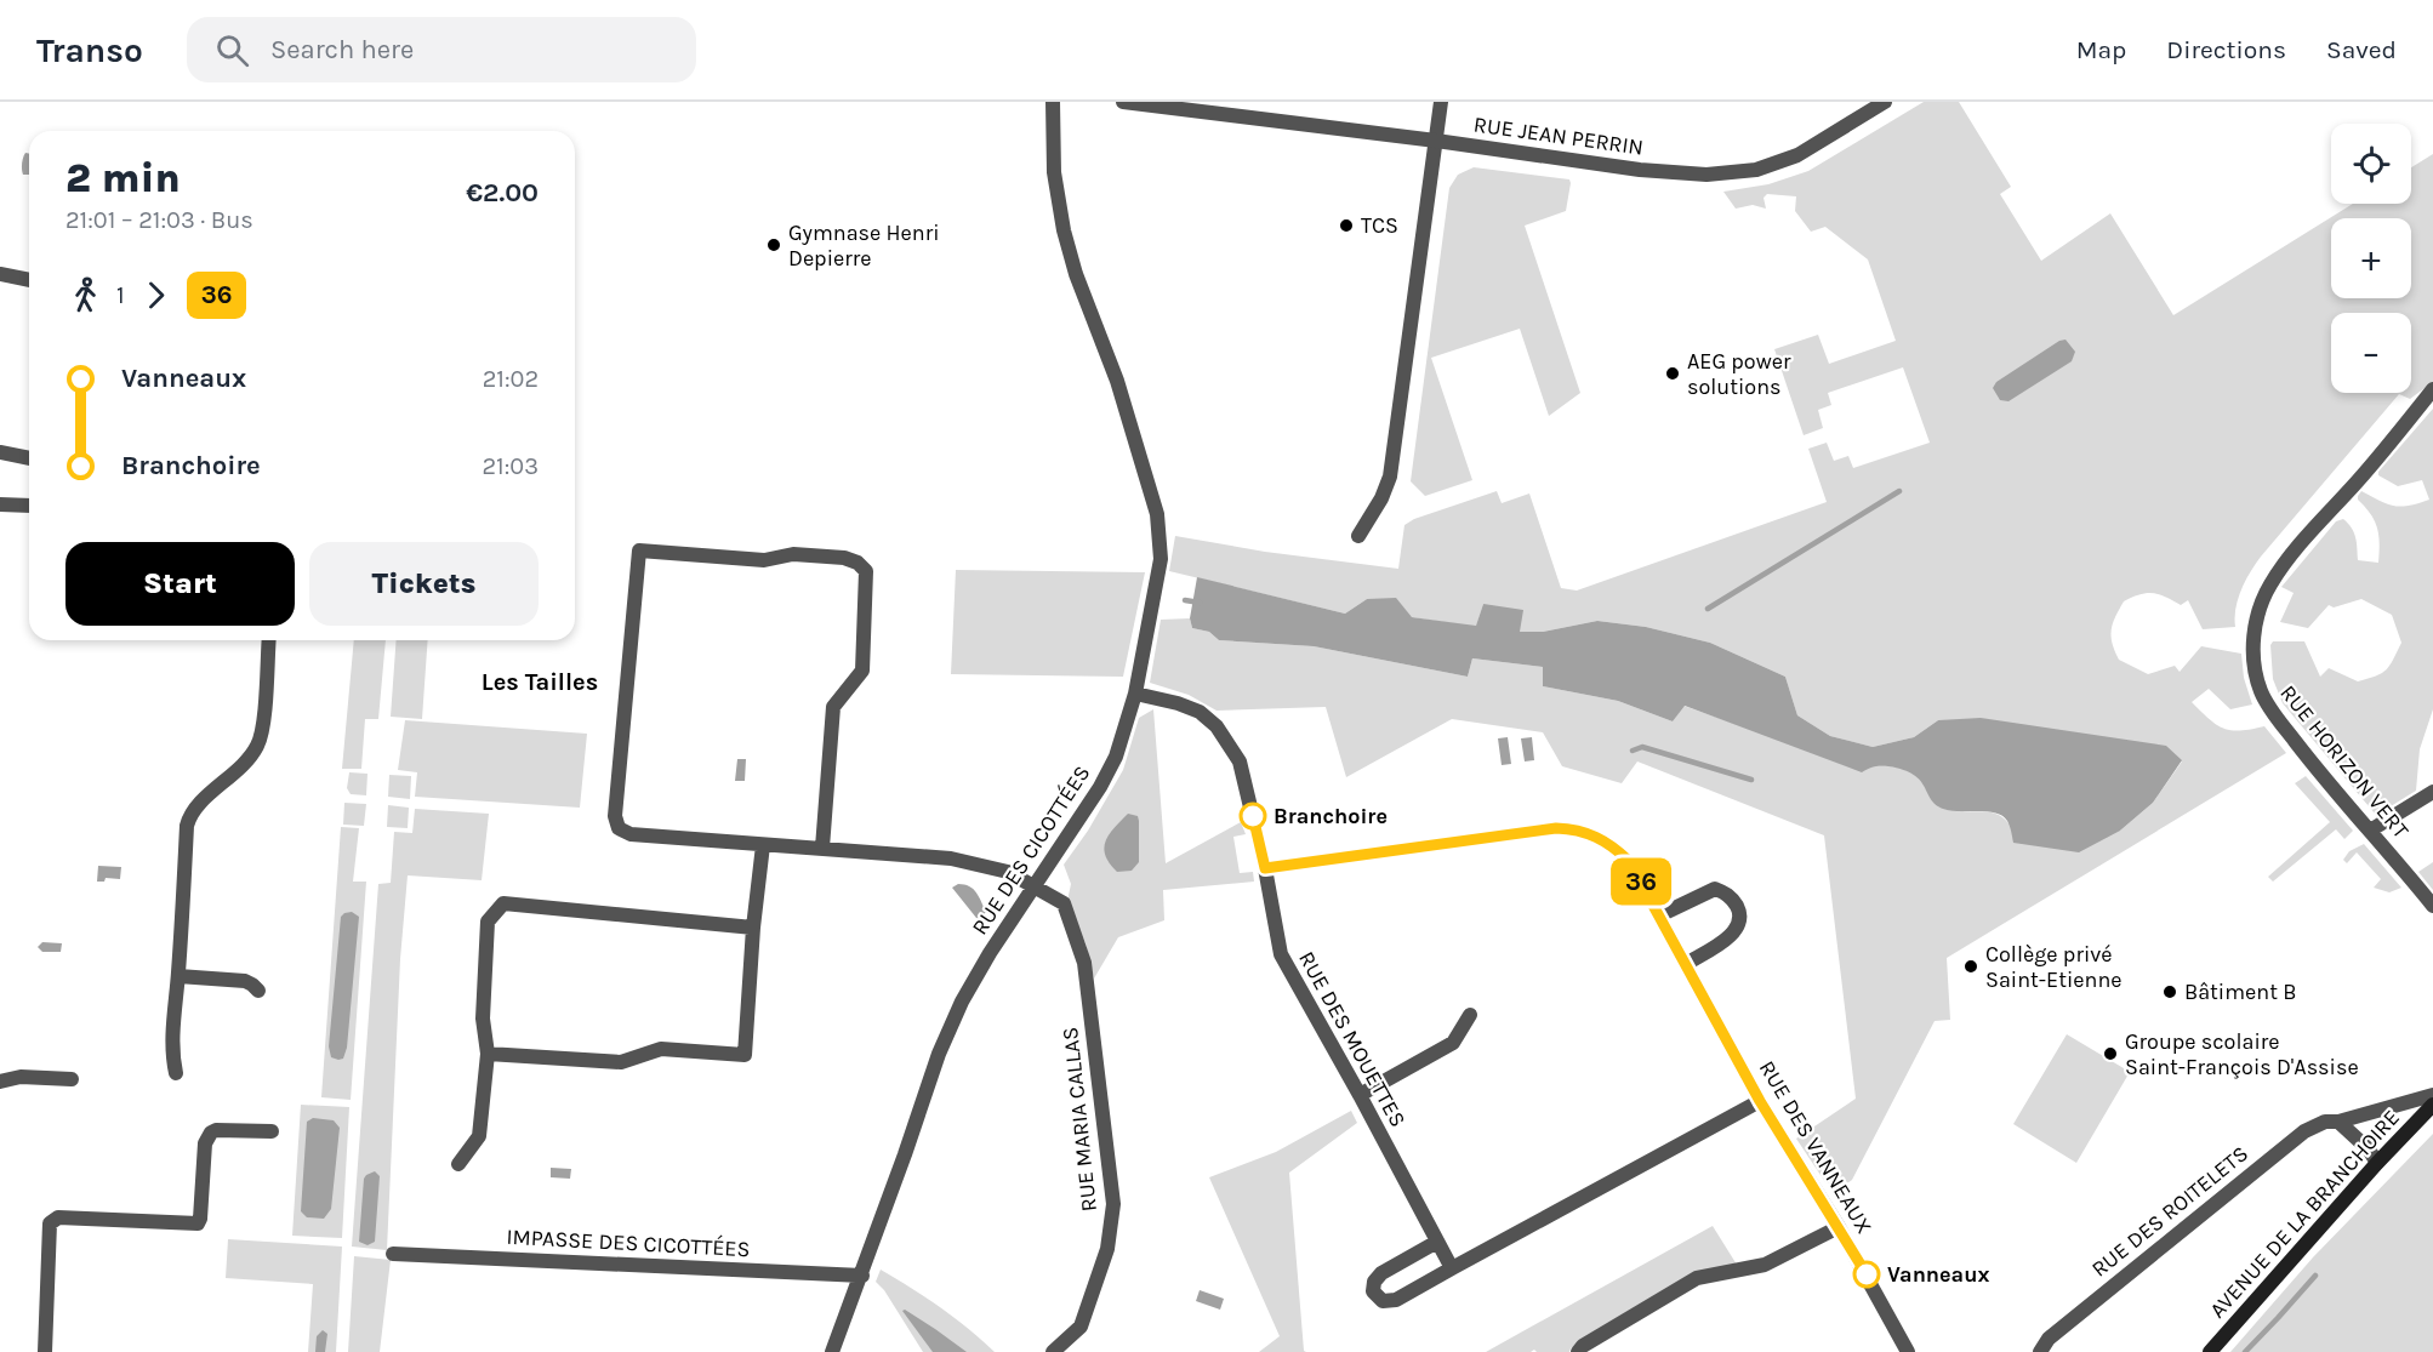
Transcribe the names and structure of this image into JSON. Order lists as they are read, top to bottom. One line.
{"streets":{"main road":["AVENUE DE LA BRANCHOIRE"],"street":["RUE JEAN PERRIN","RUE HORIZON VERT","RUE DES CICOTTÉES","RUE DES MOUETTES","RUE MARIA CALLAS","RUE DES VANNEAUX","RUE DES ROITELETS","IMPASSE DES CICOTTÉES"]},"crossings":[["RUE DES CICOTTÉES","RUE DES MOUETTES"],["RUE DES CICOTTÉES","RUE MARIA CALLAS"],["RUE DES CICOTTÉES","IMPASSE DES CICOTTÉES"],["RUE DES MOUETTES","RUE DES VANNEAUX"]],"districts":["Les Tailles"],"places":["TCS","Gymnase Henri Depierre","AEG power solutions","Branchoire","Collège privé Saint-Etienne","Bâtiment B","Groupe scolaire Saint-François D'Assise","Vanneaux"],"lines":["bus line 36"],"page":{"header":"Transo","search":"Search here","nav":["Map","Directions","Saved"],"on_map":"36","map_buttons":["+","−"],"heading":["2 min","21:01 – 21:03 · Bus","€2.00"],"legs":["1","36"],"list":[{"name":"Vanneaux","value":"21:02"},{"name":"Branchoire","value":"21:03"}],"buttons":["Start","Tickets"]}}
